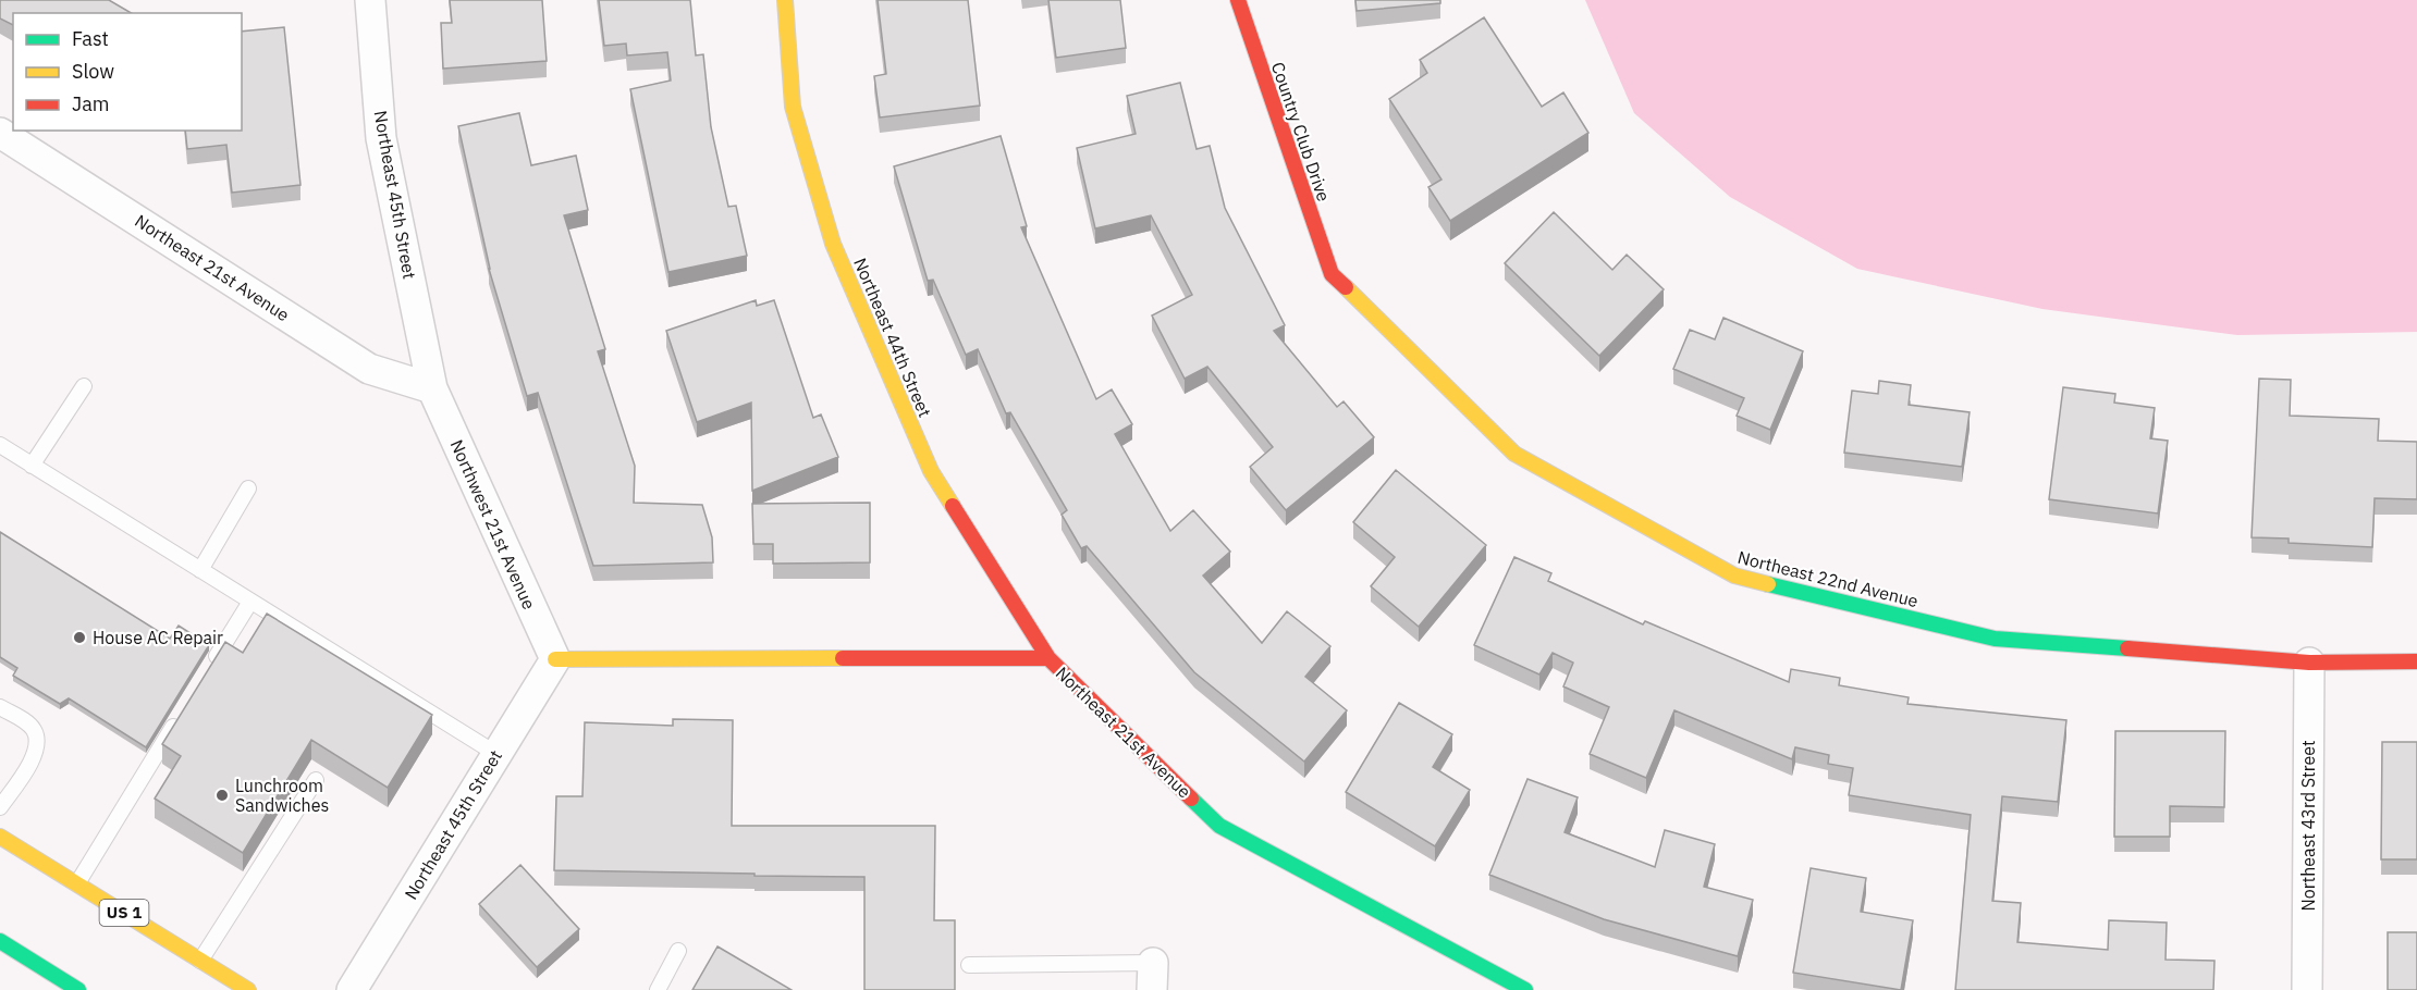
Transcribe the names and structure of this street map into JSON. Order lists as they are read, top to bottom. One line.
{"streets":{"street":["Country Club Drive","Northeast 45th Street","Northeast 21st Avenue","Northeast 44th Street","Northwest 21st Avenue","Northeast 22nd Avenue","Northeast 43rd Street","US 1"]},"crossings":[["Country Club Drive","Northeast 22nd Avenue"],["Northeast 45th Street","Northeast 21st Avenue"],["Northeast 45th Street","Northwest 21st Avenue"],["Northeast 21st Avenue","Northeast 44th Street"],["Northeast 21st Avenue","Northwest 21st Avenue"],["Northeast 22nd Avenue","Northeast 43rd Street"]],"places":["House AC Repair","Lunchroom Sandwiches"],"legend":["Fast","Slow","Jam"]}
